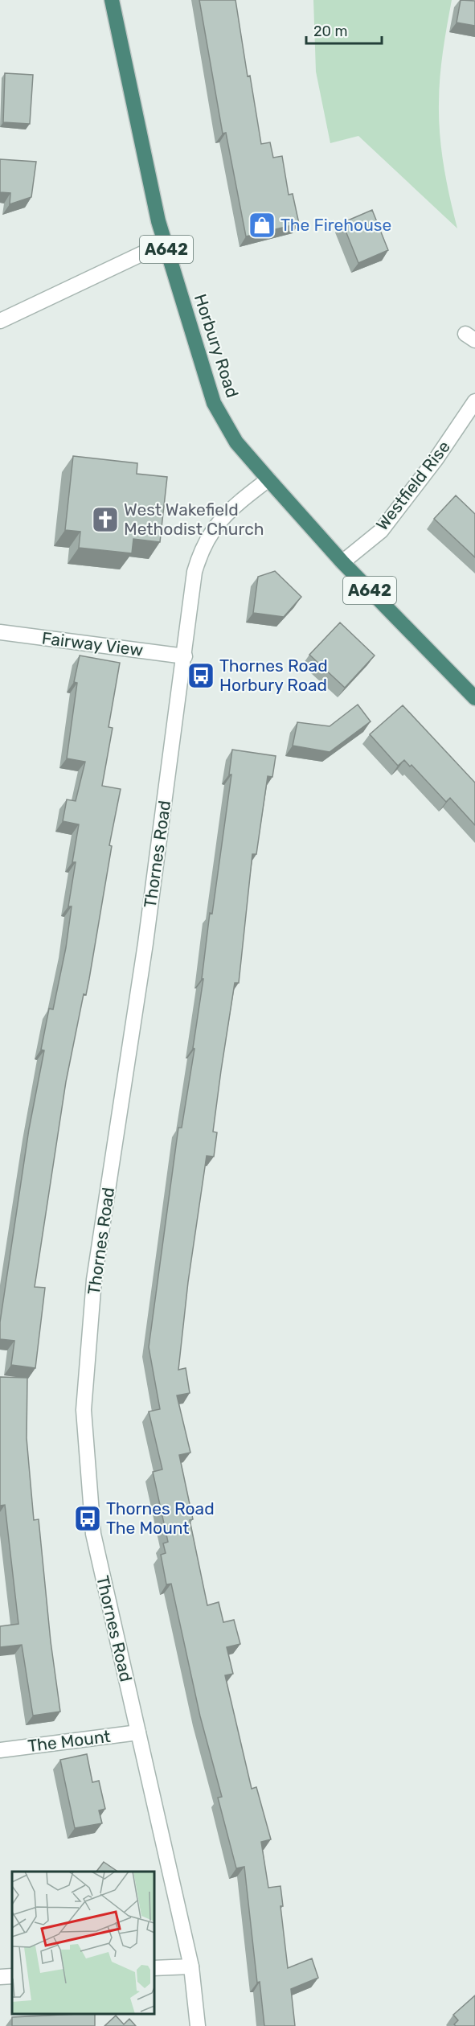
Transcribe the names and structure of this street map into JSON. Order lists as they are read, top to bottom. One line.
{"streets":{"highway":["A642","Horbury Road"],"street":["Westfield Rise","Fairway View","Thornes Road","The Mount"]},"crossings":[["Horbury Road","Westfield Rise"],["Horbury Road","Thornes Road"],["Fairway View","Thornes Road"],["Thornes Road","The Mount"]],"places":{"shop":["The Firehouse"],"church":["West Wakefield Methodist Church"],"bus stop":["Thornes Road Horbury Road","Thornes Road The Mount"]},"scale_bar":"20 m"}
